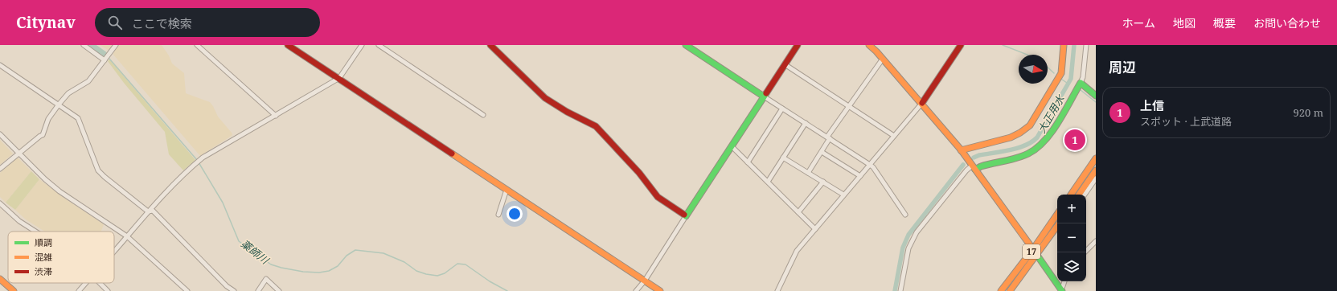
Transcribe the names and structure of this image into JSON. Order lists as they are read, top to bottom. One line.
{"streets":{"main road":["17"]},"water":["大正用水","薬師川"],"legend":["順調","混雑","渋滞"],"north":"right","page":{"header":"Citynav","search":"ここで検索","nav":["ホーム","地図","概要","お問い合わせ"],"heading":"周辺","list":[{"mark":"1","name":"上信","note":"スポット · 上武道路","value":"920 m"}],"pins":"1","map_buttons":["+","−"]}}
